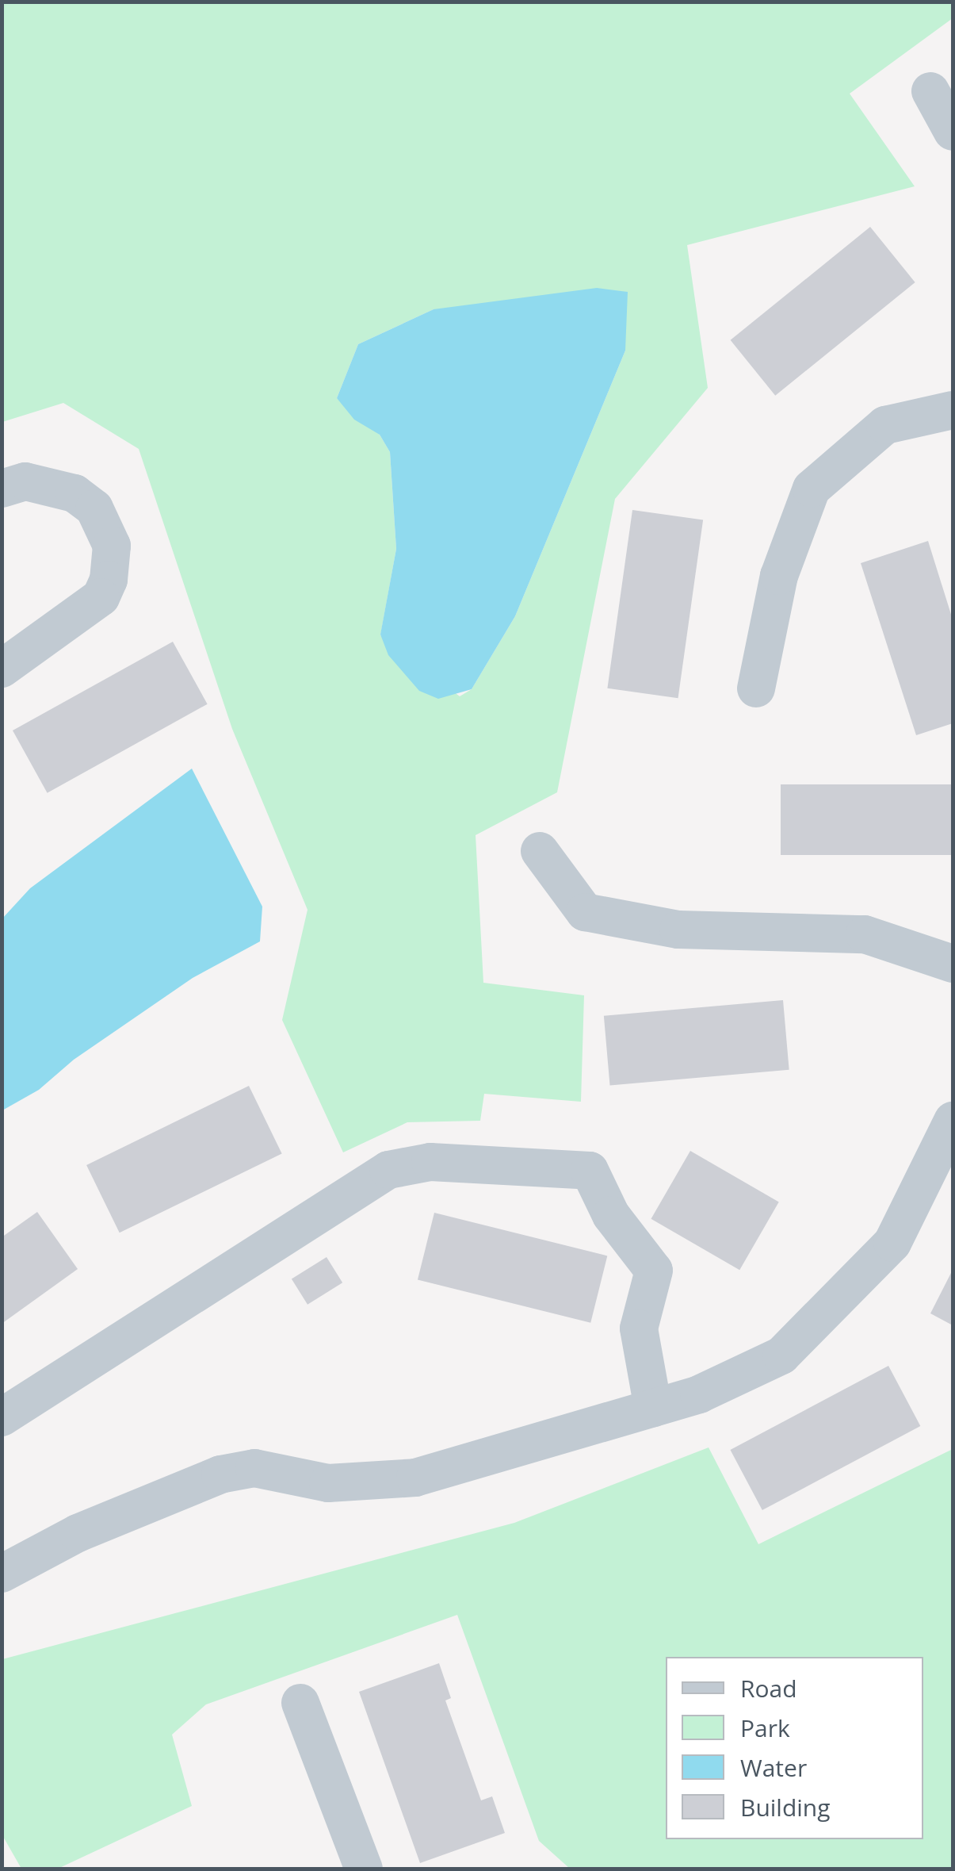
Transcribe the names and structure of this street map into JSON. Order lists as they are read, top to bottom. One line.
{"legend":["Road","Park","Water","Building"]}
